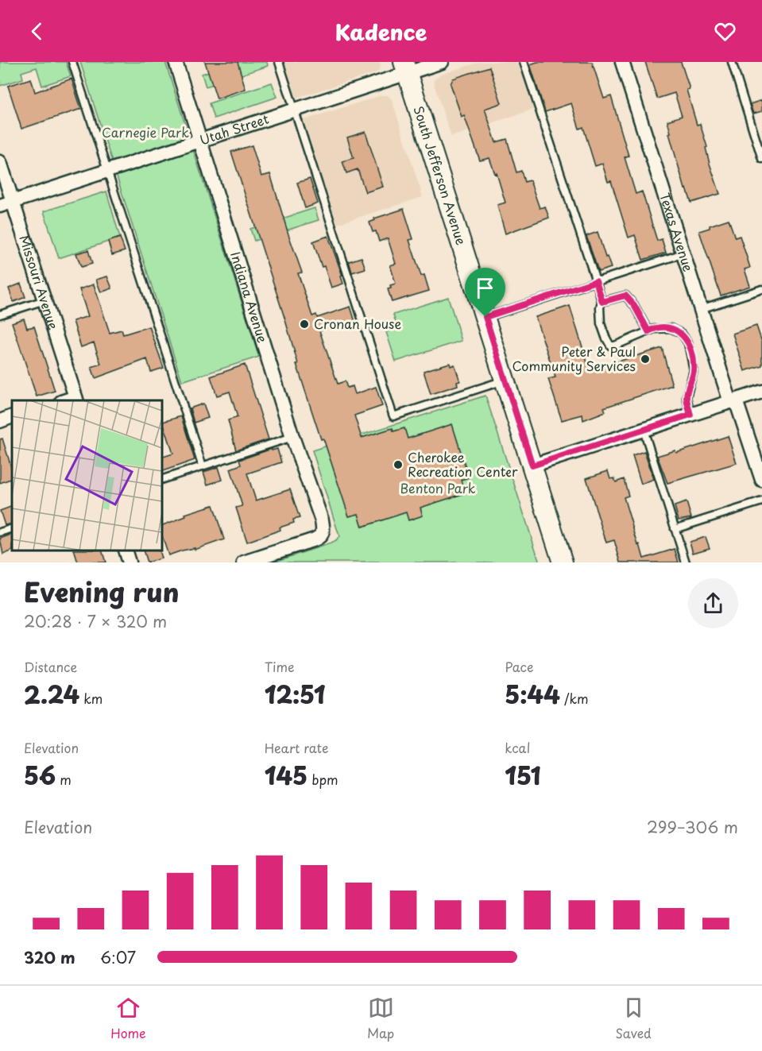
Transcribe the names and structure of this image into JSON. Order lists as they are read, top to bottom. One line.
{"streets":{"main road":["South Jefferson Avenue"],"street":["Utah Street","Texas Avenue","Missouri Avenue","Indiana Avenue"]},"crossings":[["Utah Street","South Jefferson Avenue"],["Utah Street","Missouri Avenue"],["Utah Street","Indiana Avenue"]],"parks":["Carnegie Park","Benton Park"],"places":["Cronan House","Peter & Paul Community Services","Cherokee Recreation Center"],"page":{"header":"Kadence","heading":["Evening run","20:28 · 7 × 320 m"],"stats":[["Distance","2.24 km"],["Time","12:51"],["Pace","5:44 /km"],["Elevation","56 m"],["Heart rate","145 bpm"],["kcal","151"]],"chart":["Elevation","299–306 m"],"list":[{"name":"320 m","note":"6:07"}],"tabs":["Home","Map","Saved"]}}
